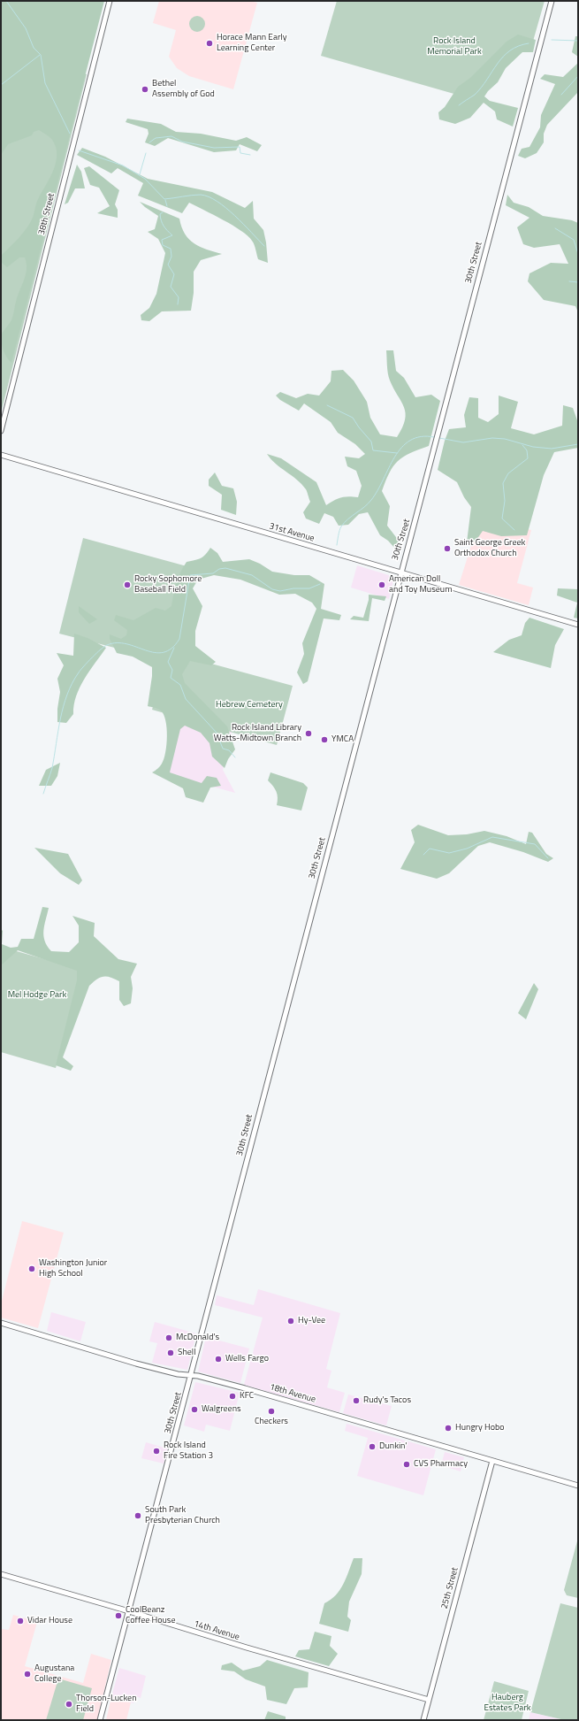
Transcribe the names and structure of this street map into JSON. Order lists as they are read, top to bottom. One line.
{"streets":{"street":["38th Street","30th Street","31st Avenue","18th Avenue","25th Street","14th Avenue"]},"crossings":[["30th Street","31st Avenue"],["30th Street","18th Avenue"],["30th Street","14th Avenue"],["18th Avenue","25th Street"],["25th Street","14th Avenue"]],"parks":["Rock Island Memorial Park","Hebrew Cemetery","Mel Hodge Park","Hauberg Estates Park"],"places":["Horace Mann Early Learning Center","Bethel Assembly of God","Saint George Greek Orthodox Church","Rocky Sophomore Baseball Field","American Doll and Toy Museum","Rock Island Library Watts-Midtown Branch","YMCA","Washington Junior High School","Hy-Vee","McDonald's","Shell","Wells Fargo","KFC","Rudy's Tacos","Walgreens","Checkers","Hungry Hobo","Dunkin'","Rock Island Fire Station 3","CVS Pharmacy","South Park Presbyterian Church","CoolBeanz Coffee House","Vidar House","Augustana College","Thorson-Lucken Field"]}
